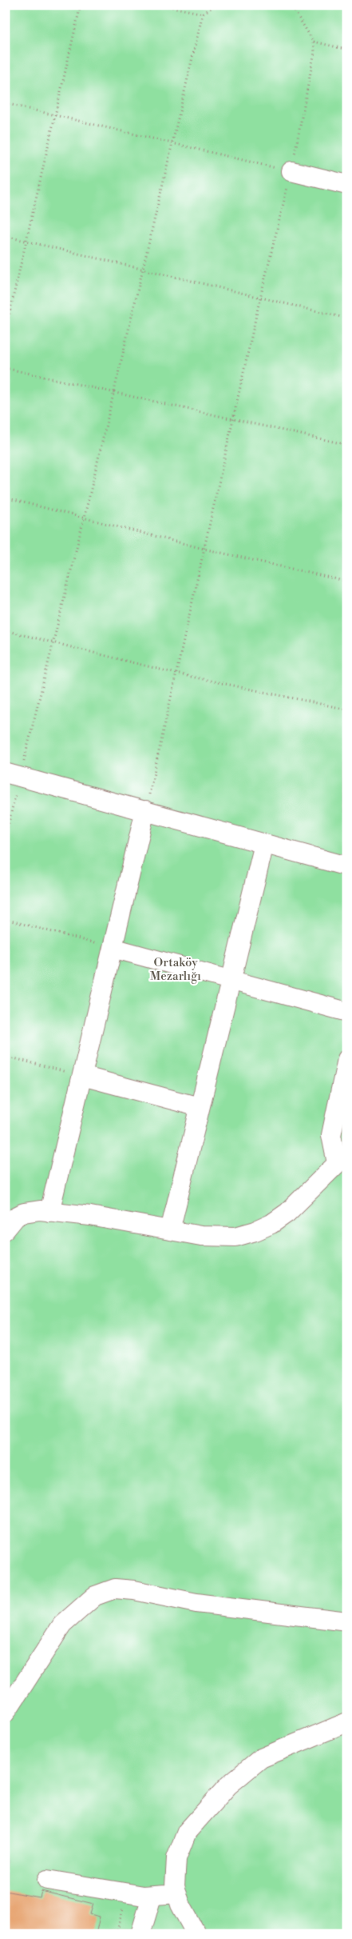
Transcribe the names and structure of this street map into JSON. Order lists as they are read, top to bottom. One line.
{"parks":["Ortaköy Mezarlığı"]}
